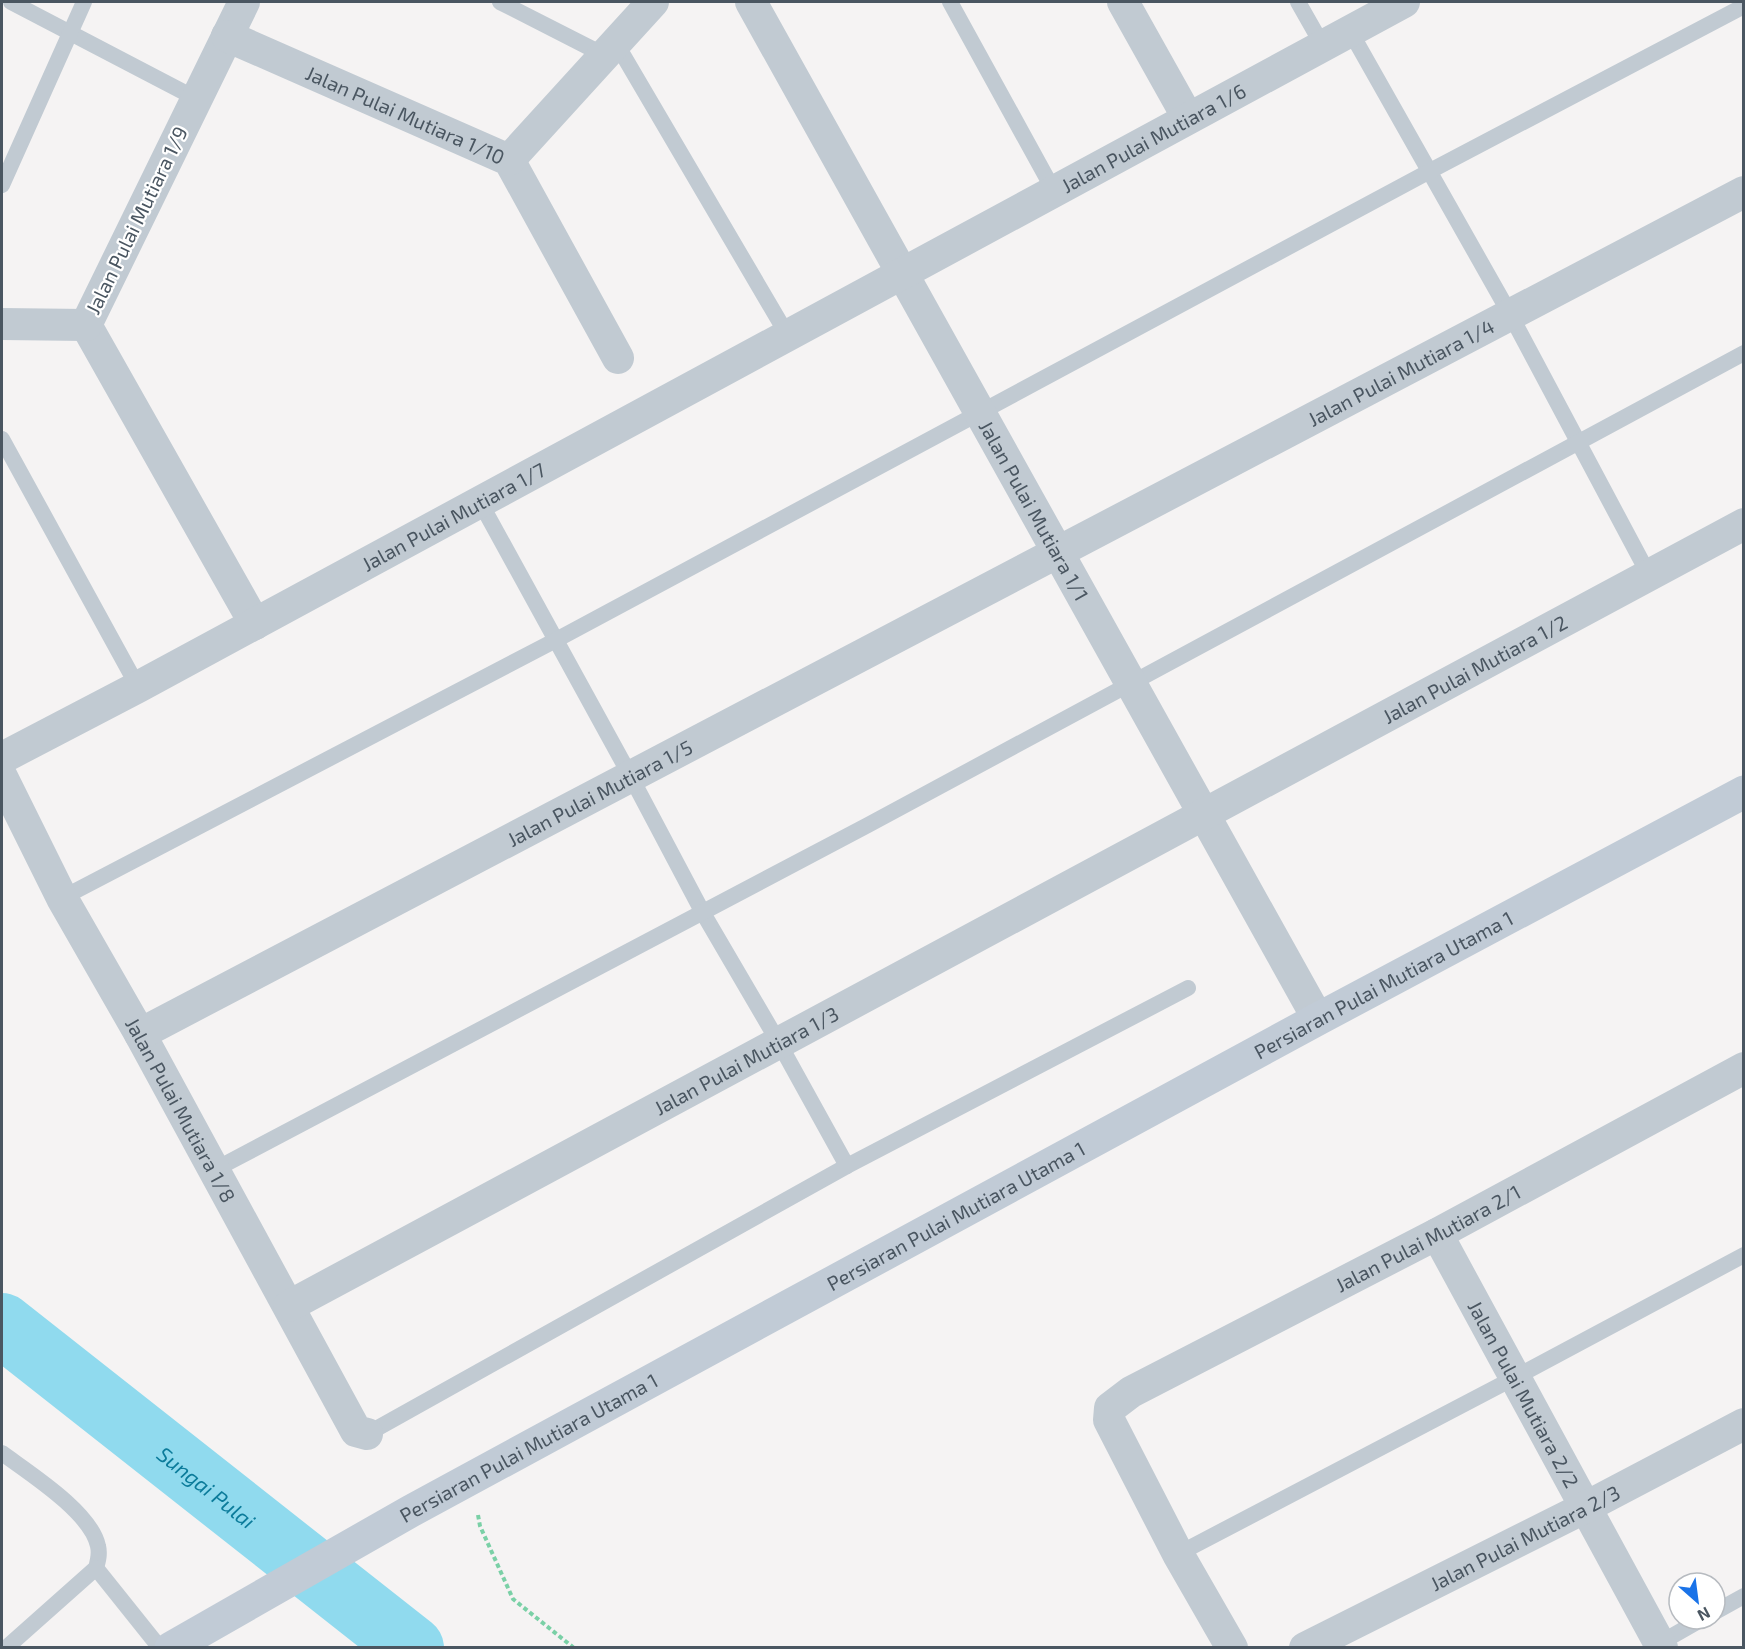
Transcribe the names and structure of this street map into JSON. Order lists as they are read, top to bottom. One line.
{"streets":{"main road":["Persiaran Pulai Mutiara Utama 1"],"street":["Jalan Pulai Mutiara 1/10","Jalan Pulai Mutiara 1/6","Jalan Pulai Mutiara 1/9","Jalan Pulai Mutiara 1/4","Jalan Pulai Mutiara 1/1","Jalan Pulai Mutiara 1/7","Jalan Pulai Mutiara 1/2","Jalan Pulai Mutiara 1/5","Jalan Pulai Mutiara 1/3","Jalan Pulai Mutiara 1/8","Jalan Pulai Mutiara 2/1","Jalan Pulai Mutiara 2/2","Jalan Pulai Mutiara 2/3"]},"crossings":[["Jalan Pulai Mutiara 1/10","Jalan Pulai Mutiara 1/9"],["Jalan Pulai Mutiara 1/6","Jalan Pulai Mutiara 1/1"],["Jalan Pulai Mutiara 1/6","Jalan Pulai Mutiara 1/7"],["Jalan Pulai Mutiara 1/9","Jalan Pulai Mutiara 1/7"],["Jalan Pulai Mutiara 1/4","Jalan Pulai Mutiara 1/1"],["Jalan Pulai Mutiara 1/4","Jalan Pulai Mutiara 1/5"],["Jalan Pulai Mutiara 1/1","Jalan Pulai Mutiara 1/7"],["Jalan Pulai Mutiara 1/1","Jalan Pulai Mutiara 1/2"],["Jalan Pulai Mutiara 1/1","Jalan Pulai Mutiara 1/5"],["Jalan Pulai Mutiara 1/1","Persiaran Pulai Mutiara Utama 1"],["Jalan Pulai Mutiara 1/1","Jalan Pulai Mutiara 1/3"],["Jalan Pulai Mutiara 1/2","Jalan Pulai Mutiara 1/3"],["Jalan Pulai Mutiara 1/5","Jalan Pulai Mutiara 1/8"],["Jalan Pulai Mutiara 1/3","Jalan Pulai Mutiara 1/8"],["Jalan Pulai Mutiara 2/1","Jalan Pulai Mutiara 2/2"],["Jalan Pulai Mutiara 2/2","Jalan Pulai Mutiara 2/3"]],"water":["Sungai Pulai"],"north":"bottom right"}
